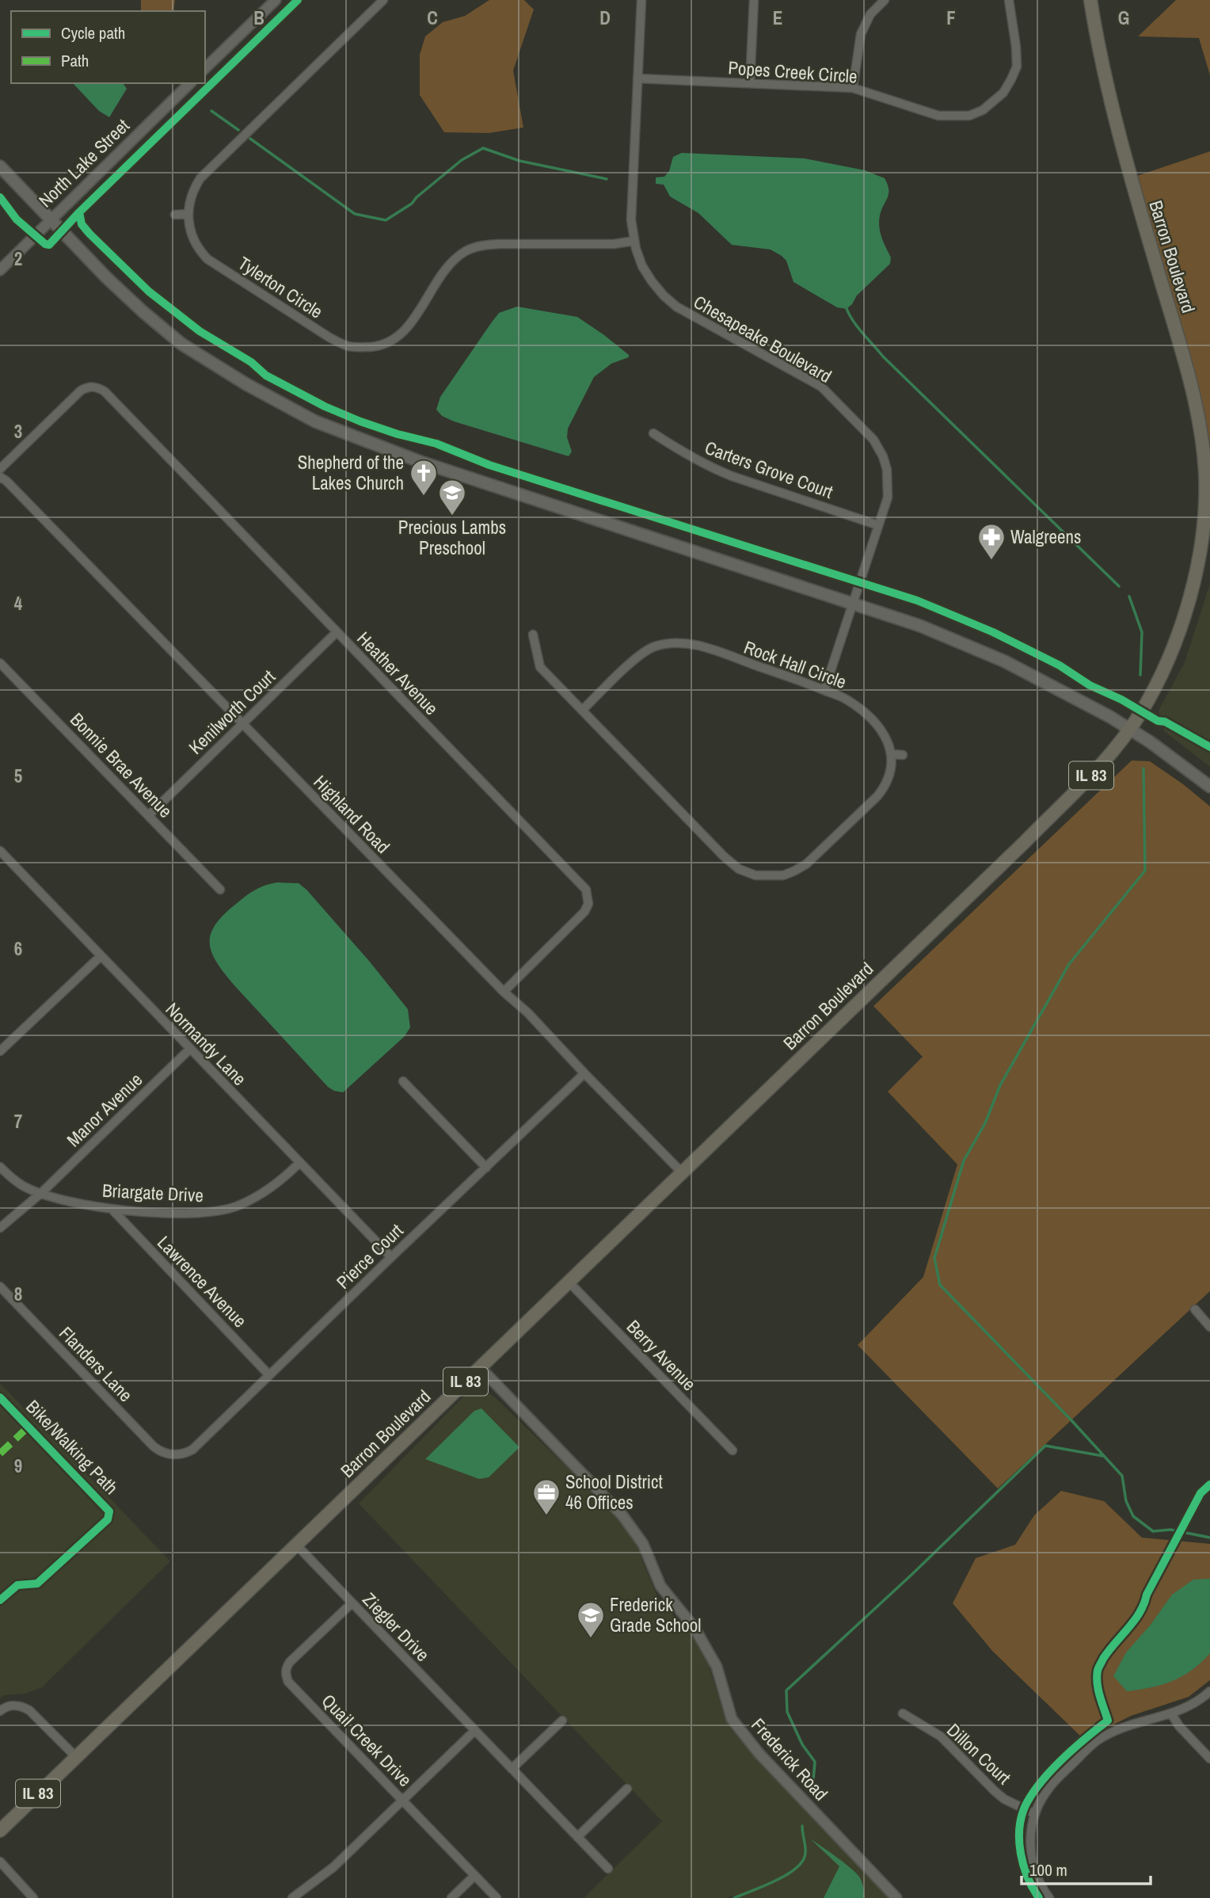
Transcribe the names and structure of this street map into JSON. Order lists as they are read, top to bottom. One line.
{"streets":{"main road":["Barron Boulevard","IL 83"],"street":["Popes Creek Circle","North Lake Street","Tylerton Circle","Chesapeake Boulevard","Carters Grove Court","Rock Hall Circle","Heather Avenue","Kenilworth Court","Bonnie Brae Avenue","Highland Road","Normandy Lane","Manor Avenue","Briargate Drive","Pierce Court","Lawrence Avenue","Berry Avenue","Flanders Lane","Ziegler Drive","Quail Creek Drive","Dillon Court","Frederick Road"],"cycle path":["Bike/Walking Path"]},"crossings":[["Popes Creek Circle","Chesapeake Boulevard"],["Barron Boulevard","Highland Road"],["Barron Boulevard","Berry Avenue"],["Barron Boulevard","Ziegler Drive"],["Barron Boulevard","Frederick Road"],["Tylerton Circle","Chesapeake Boulevard"],["Chesapeake Boulevard","Carters Grove Court"],["Chesapeake Boulevard","Rock Hall Circle"],["Heather Avenue","Kenilworth Court"],["Heather Avenue","Highland Road"],["Kenilworth Court","Bonnie Brae Avenue"],["Kenilworth Court","Highland Road"],["Highland Road","Pierce Court"],["Normandy Lane","Manor Avenue"],["Normandy Lane","Briargate Drive"],["Normandy Lane","Pierce Court"],["Manor Avenue","Briargate Drive"],["Briargate Drive","Lawrence Avenue"],["Pierce Court","Lawrence Avenue"],["Pierce Court","Flanders Lane"],["Ziegler Drive","Quail Creek Drive"]],"places":{"church":["Shepherd of the Lakes Church"],"school or university":["Precious Lambs Preschool","Frederick Grade School"],"pharmacy":["Walgreens"],"office":["School District 46 Offices"]},"legend":["Cycle path","Path"],"scale_bar":"100 m","grid":{"columns":["B","C","D","E","F","G"],"rows":["2","3","4","5","6","7","8","9"]}}
